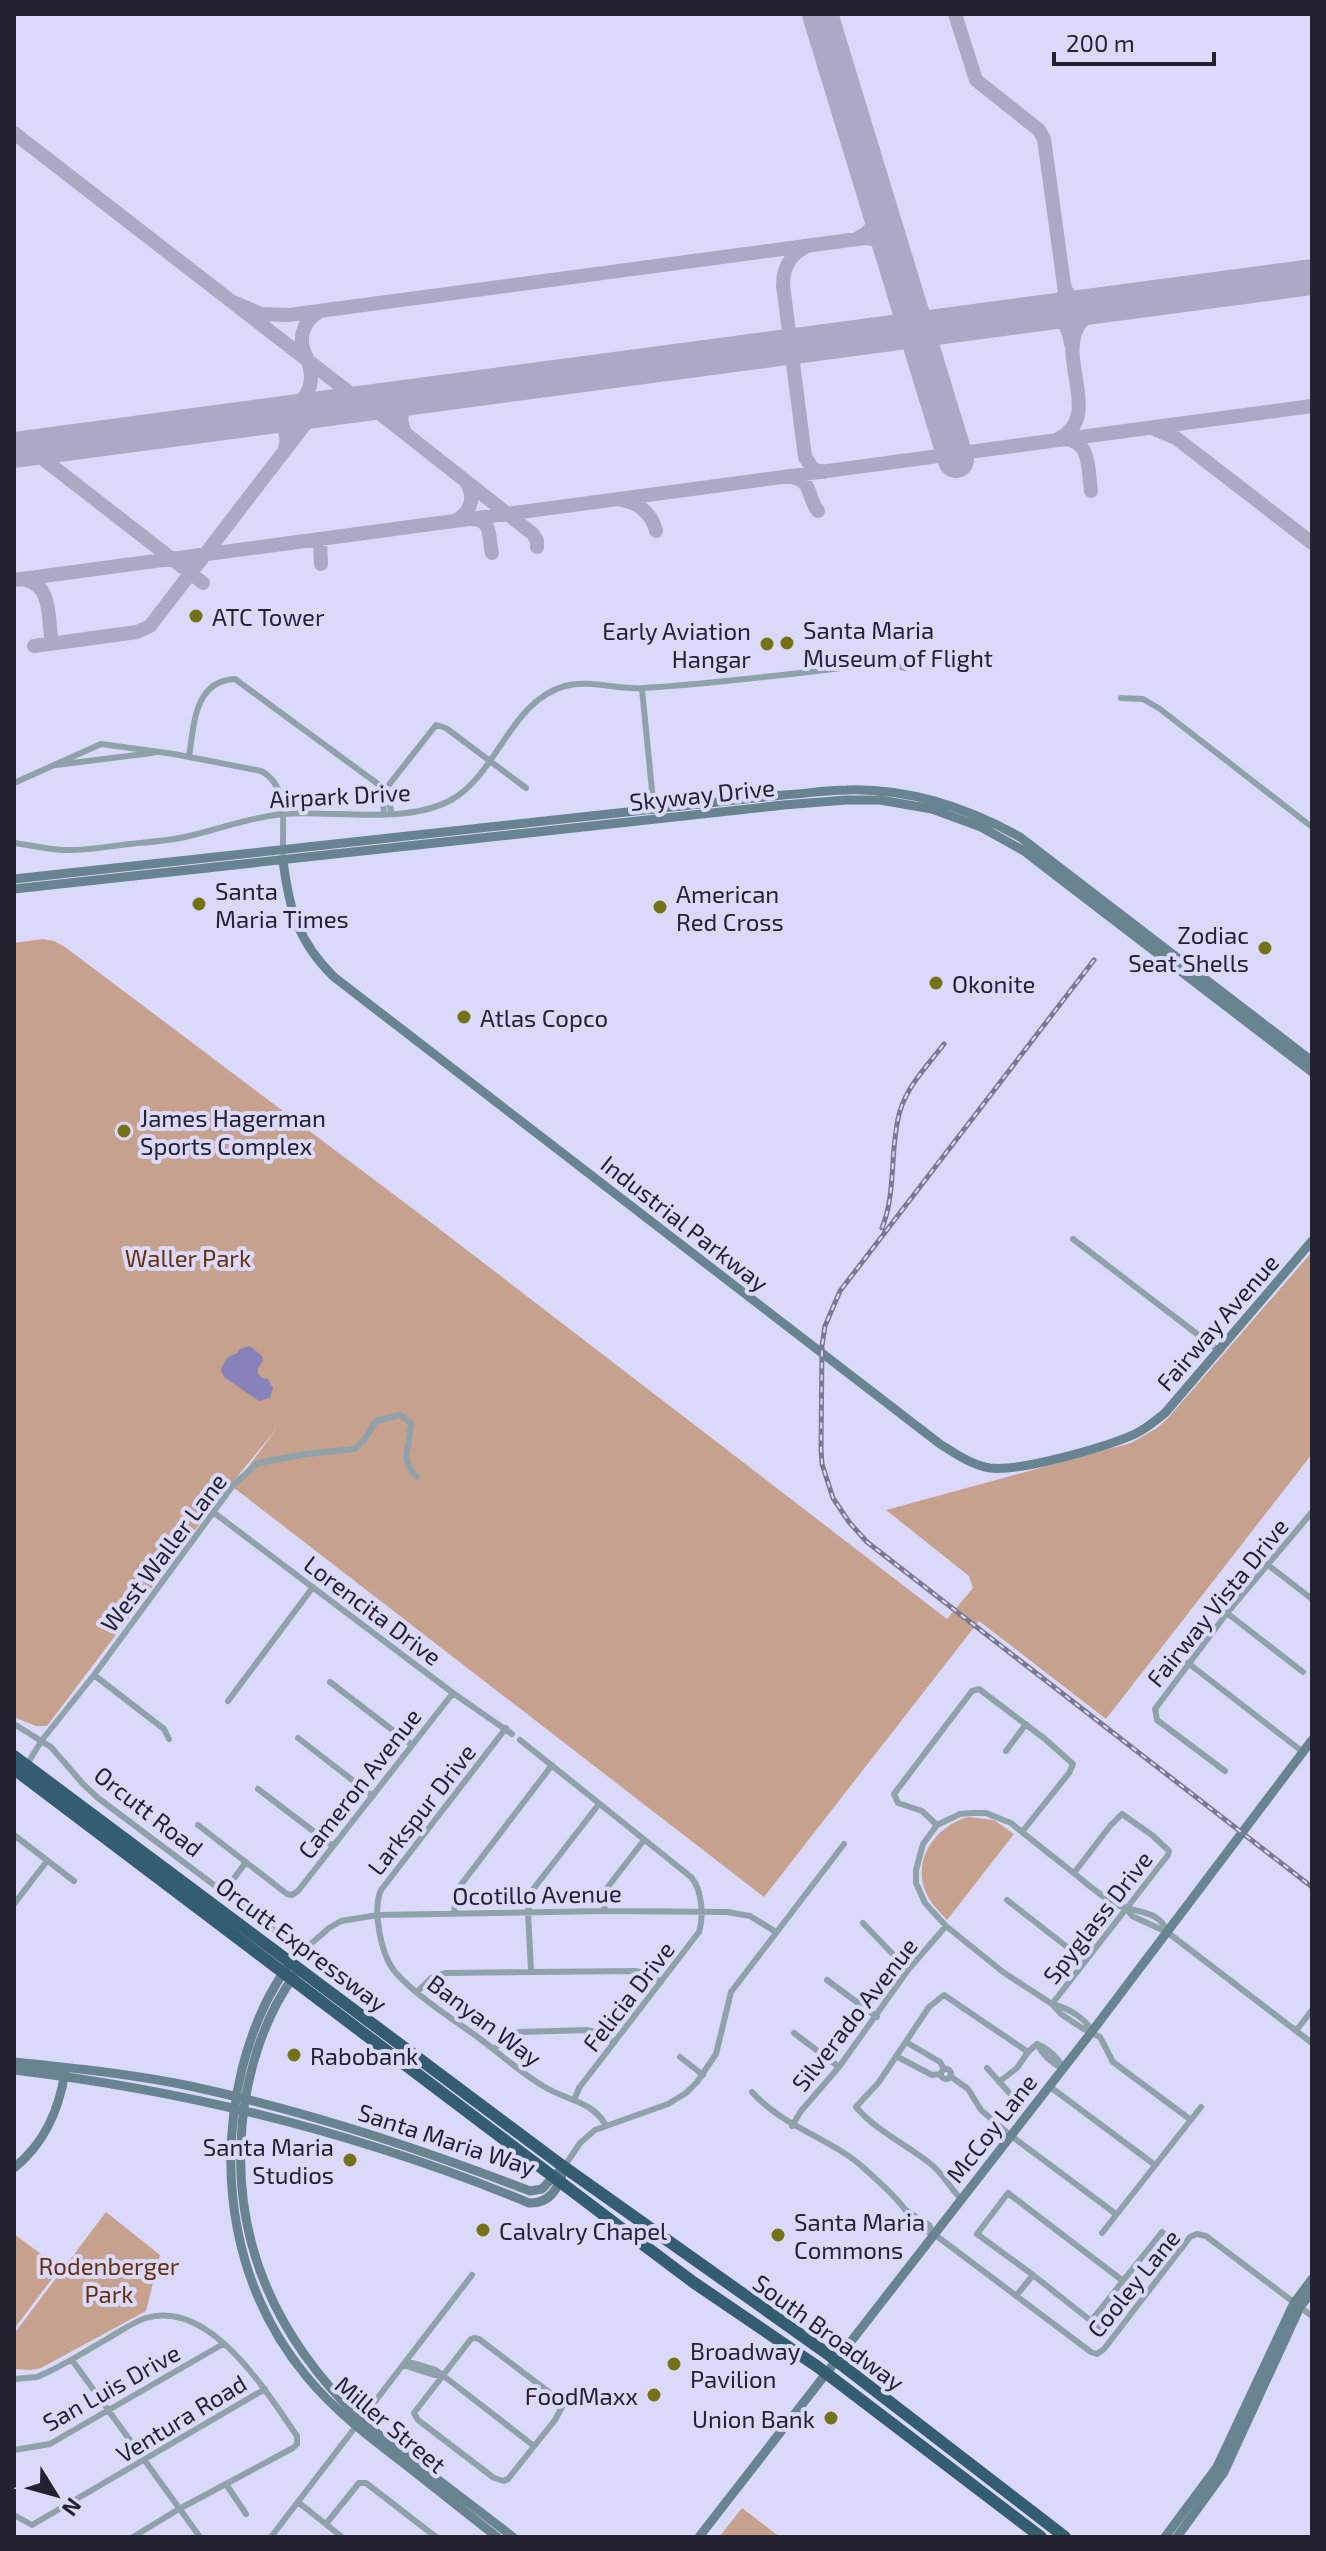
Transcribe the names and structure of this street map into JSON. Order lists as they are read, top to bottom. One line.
{"streets":{"highway":["Orcutt Expressway","South Broadway"],"main road":["Skyway Drive","Industrial Parkway","Fairway Avenue","McCoy Lane","Santa Maria Way","Miller Street"],"street":["Airpark Drive","West Waller Lane","Fairway Vista Drive","Lorencita Drive","Cameron Avenue","Larkspur Drive","Orcutt Road","Ocotillo Avenue","Spyglass Drive","Felicia Drive","Silverado Avenue","Banyan Way","Cooley Lane","San Luis Drive","Ventura Road"]},"crossings":[["Skyway Drive","Industrial Parkway"],["Industrial Parkway","Fairway Avenue"],["West Waller Lane","Lorencita Drive"],["West Waller Lane","Orcutt Road"],["West Waller Lane","Orcutt Expressway"],["Lorencita Drive","Cameron Avenue"],["Lorencita Drive","Larkspur Drive"],["Larkspur Drive","Ocotillo Avenue"],["Larkspur Drive","Banyan Way"],["Orcutt Road","Ocotillo Avenue"],["Ocotillo Avenue","Felicia Drive"],["Ocotillo Avenue","Banyan Way"],["Orcutt Expressway","Santa Maria Way"],["Orcutt Expressway","South Broadway"],["Orcutt Expressway","Miller Street"],["Felicia Drive","Banyan Way"],["McCoy Lane","South Broadway"],["Santa Maria Way","South Broadway"],["Santa Maria Way","Miller Street"]],"parks":["Waller Park","Rodenberger Park"],"places":["ATC Tower","Santa Maria Museum of Flight","Early Aviation Hangar","Santa Maria Times","American Red Cross","Zodiac Seat Shells","Okonite","Atlas Copco","James Hagerman Sports Complex","Rabobank","Santa Maria Studios","Calvalry Chapel","Santa Maria Commons","Broadway Pavilion","FoodMaxx","Union Bank"],"scale_bar":"200 m","north":"bottom right"}
